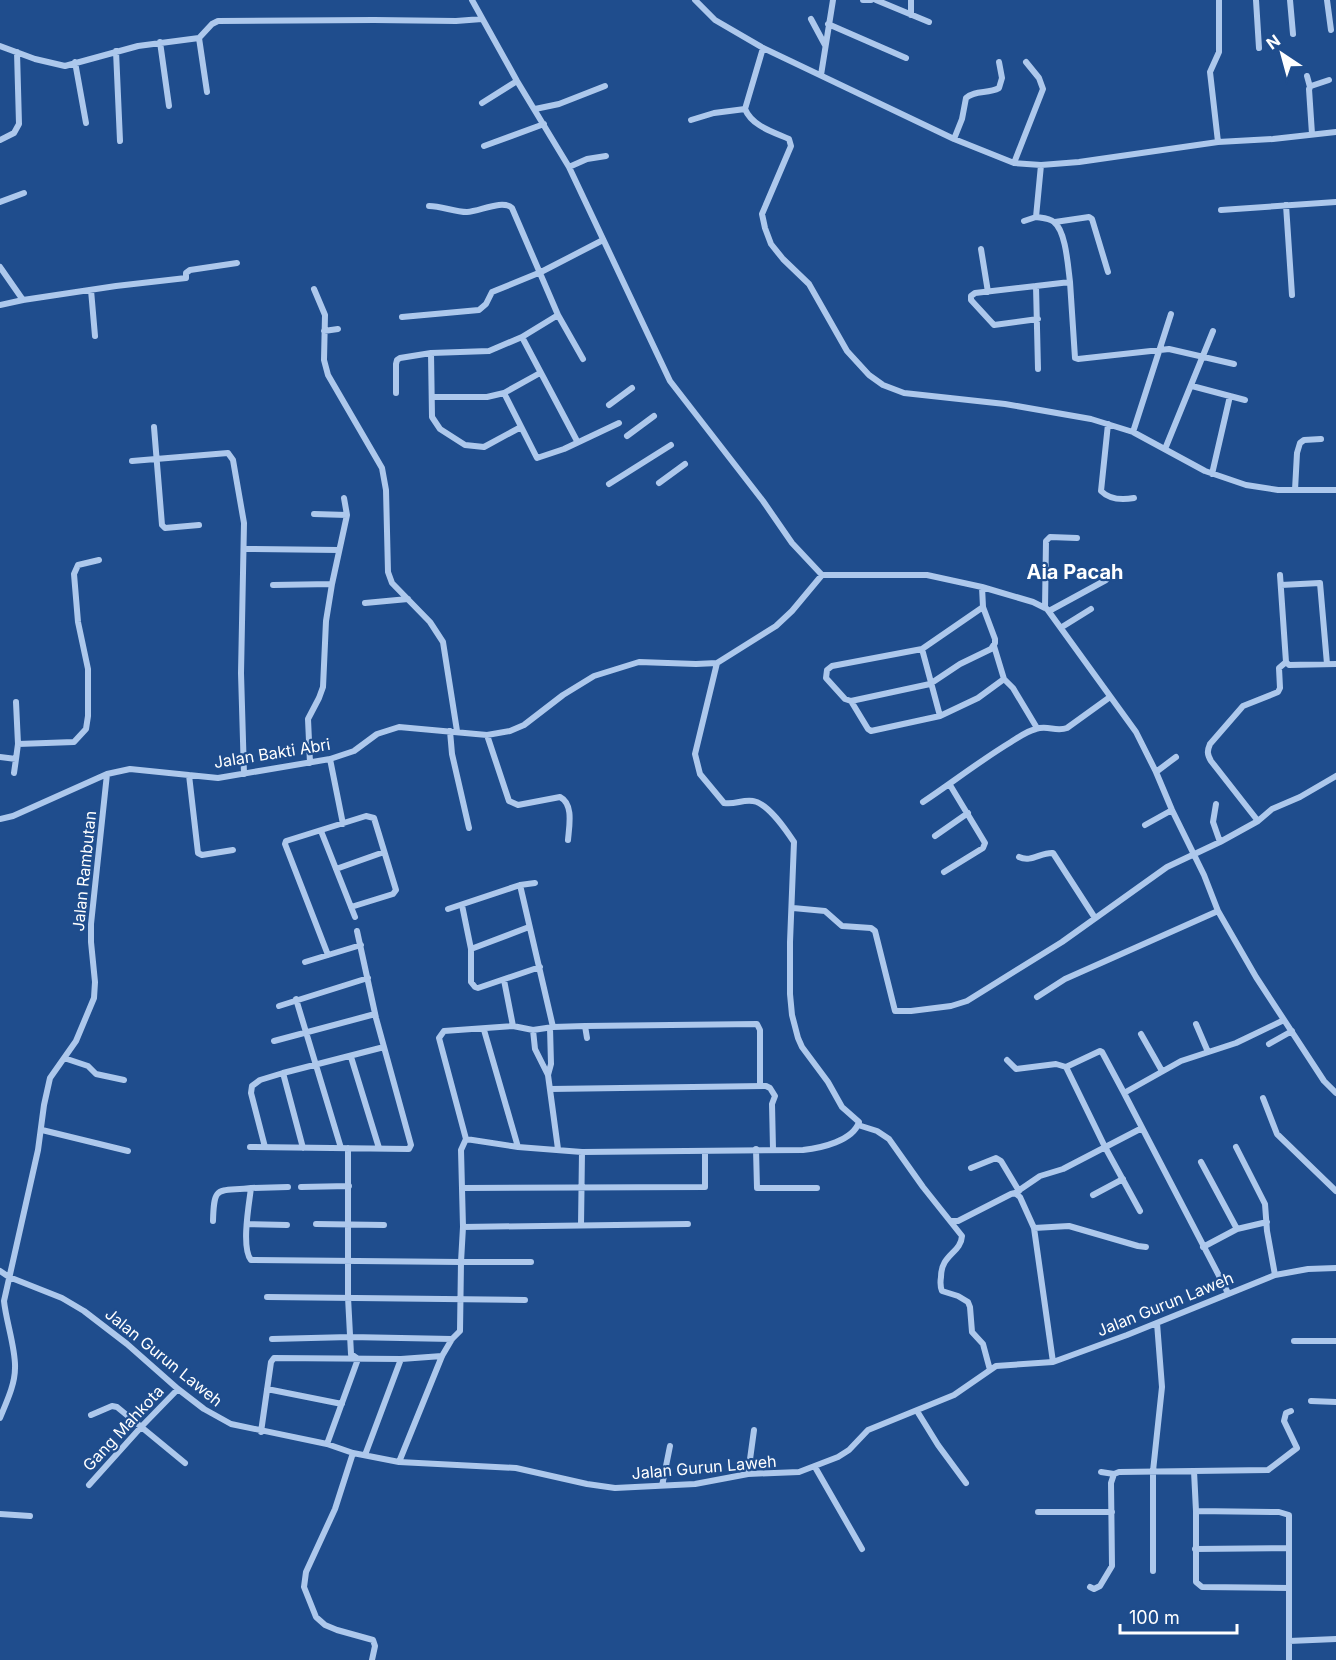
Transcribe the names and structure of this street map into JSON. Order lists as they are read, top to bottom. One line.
{"streets":{"street":["Jalan Bakti Abri","Jalan Rambutan","Jalan Gurun Laweh","Gang Mahkota"]},"crossings":[["Jalan Bakti Abri","Jalan Rambutan"],["Jalan Rambutan","Jalan Gurun Laweh"],["Jalan Gurun Laweh","Gang Mahkota"]],"districts":["Aia Pacah"],"scale_bar":"100 m","north":"top left"}
